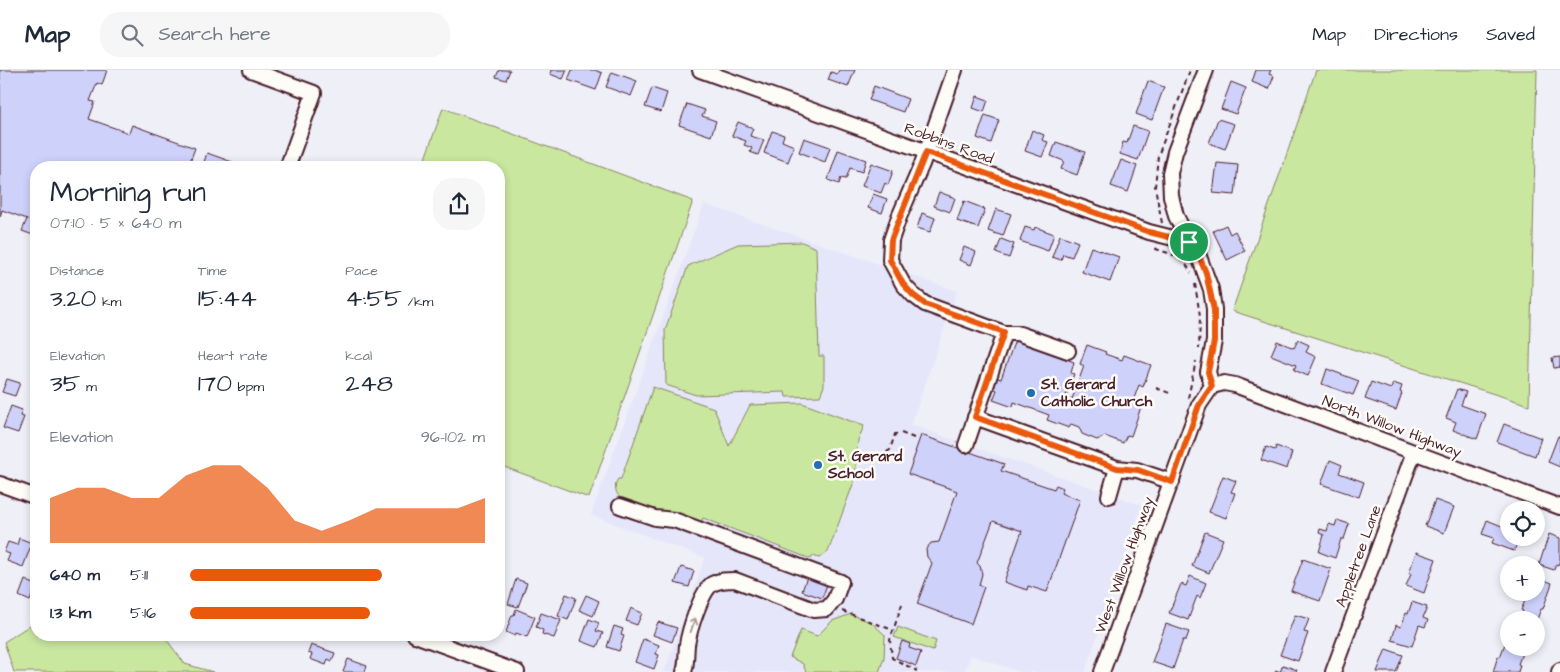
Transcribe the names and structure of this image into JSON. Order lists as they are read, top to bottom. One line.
{"streets":{"street":["Robbins Road","North Willow Highway","Appletree Lane","West Willow Highway"]},"crossings":[["North Willow Highway","Appletree Lane"],["North Willow Highway","West Willow Highway"]],"places":["St. Gerard Catholic Church","St. Gerard School"],"page":{"header":"Map","search":"Search here","nav":["Map","Directions","Saved"],"heading":["Morning run","07:10 · 5 × 640 m"],"stats":[["Distance","3.20 km"],["Time","15:44"],["Pace","4:55 /km"],["Elevation","35 m"],["Heart rate","170 bpm"],["kcal","248"]],"chart":["Elevation","96–102 m"],"map_buttons":["+","−"],"list":[{"name":"640 m","note":"5:11"},{"name":"1.3 km","note":"5:16"}]}}
